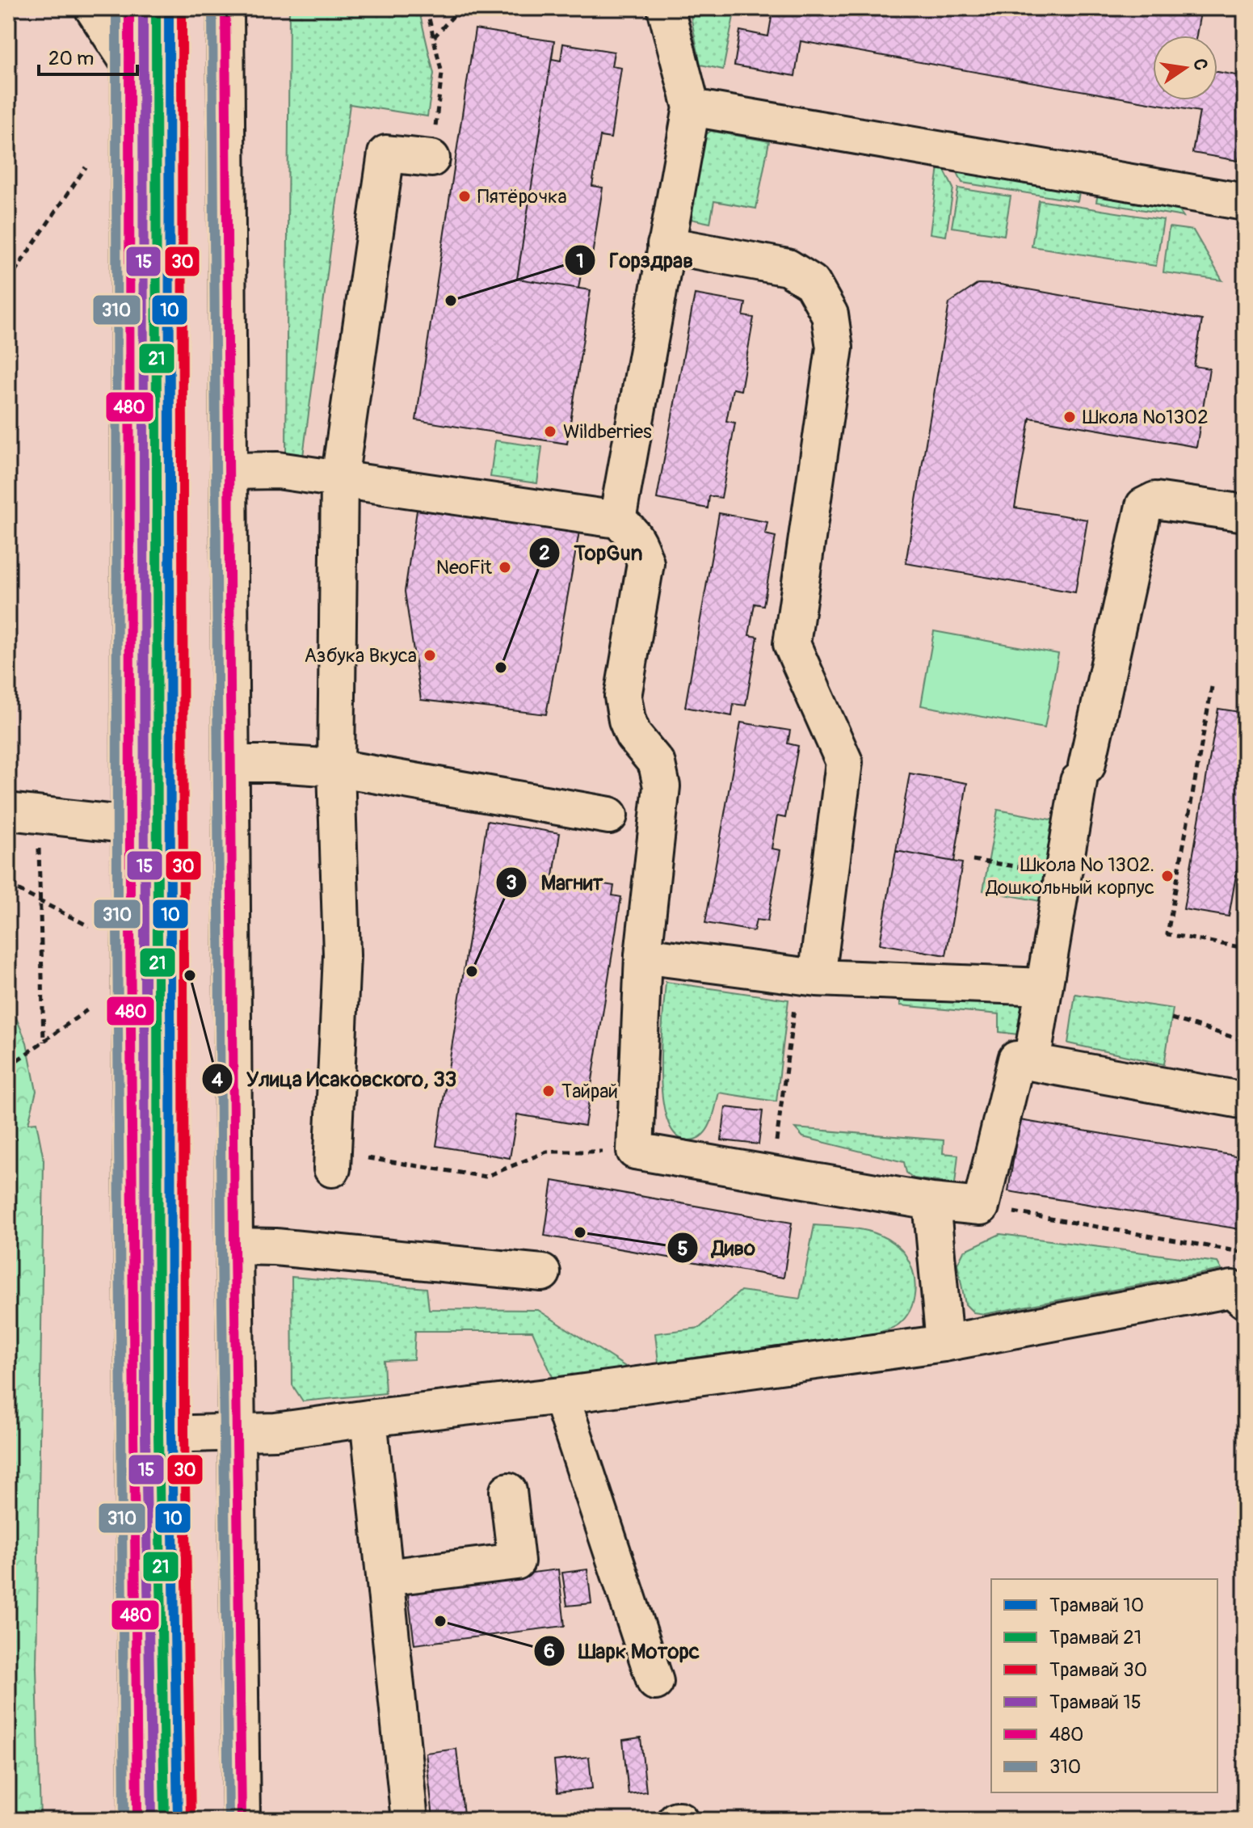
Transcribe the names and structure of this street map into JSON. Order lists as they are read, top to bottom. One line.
{"places":["Пятёрочка","Горздрав","Школа №1302","Wildberries","NeoFit","Азбука Вкуса","TopGun","Школа № 1302. Дошкольный корпус","Магнит","Улица Исаковского, 33","Тайрай","Диво","Шарк Моторс"],"lines":["tram line 10","tram line 21","tram line 30","tram line 15","transit line 480","transit line 310"],"legend":["Трамвай 10","Трамвай 21","Трамвай 30","Трамвай 15","480","310"],"scale_bar":"20 m","north":"right"}
